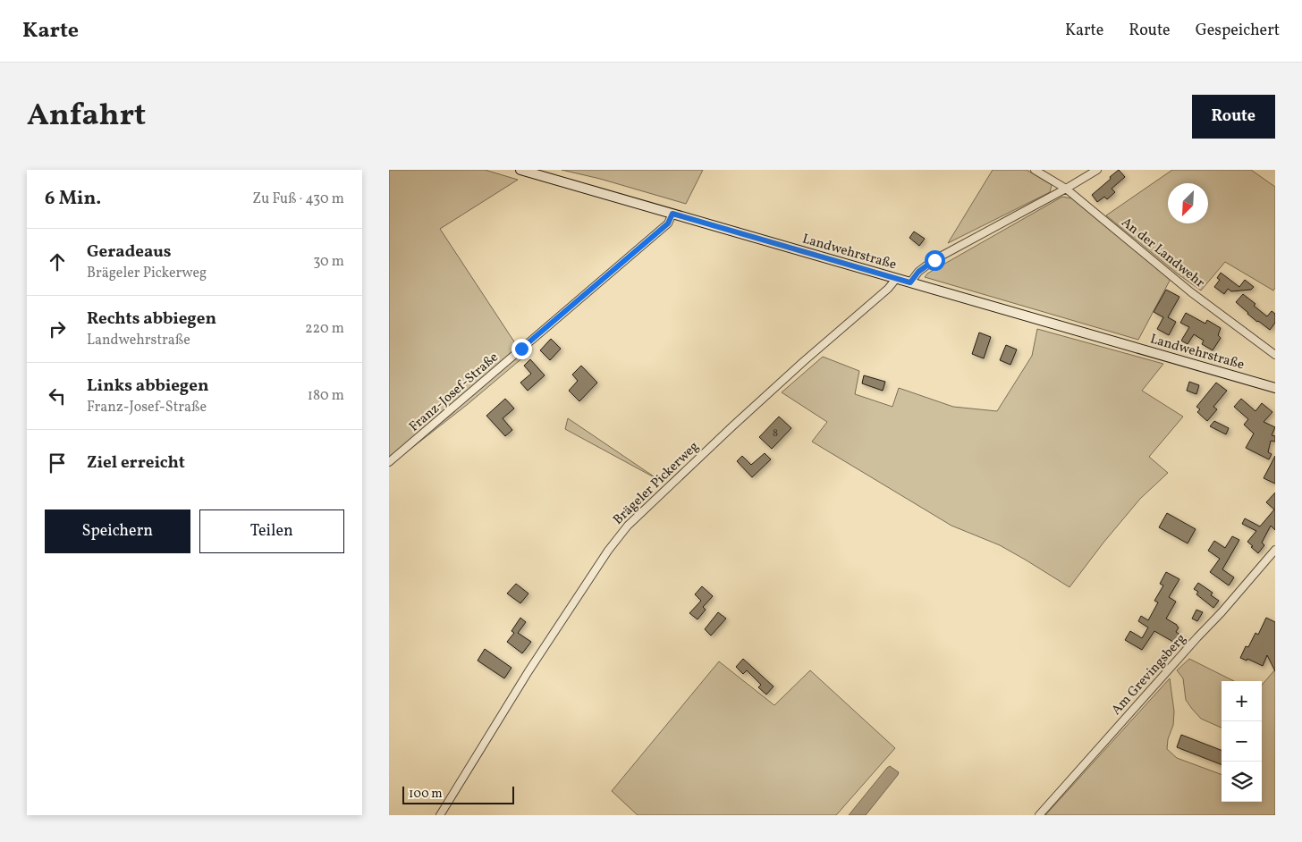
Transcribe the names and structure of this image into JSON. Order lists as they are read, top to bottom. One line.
{"streets":{"street":["Landwehrstraße","An der Landwehr","Franz-Josef-Straße","Brägeler Pickerweg","Am Grevingsberg"]},"crossings":[["Landwehrstraße","Franz-Josef-Straße"],["Landwehrstraße","Brägeler Pickerweg"]],"house_numbers":["8"],"scale_bar":"100 m","north":"bottom left","page":{"header":"Karte","nav":["Karte","Route","Gespeichert"],"title":"Anfahrt","buttons":["Route",["Speichern","Teilen"]],"heading":["6 Min.","Zu Fuß · 430 m"],"list":[["Geradeaus","Brägeler Pickerweg","30 m"],["Rechts abbiegen","Landwehrstraße","220 m"],["Links abbiegen","Franz-Josef-Straße","180 m"],"Ziel erreicht"],"map_buttons":["+","−"],"scale":"100 m"}}
